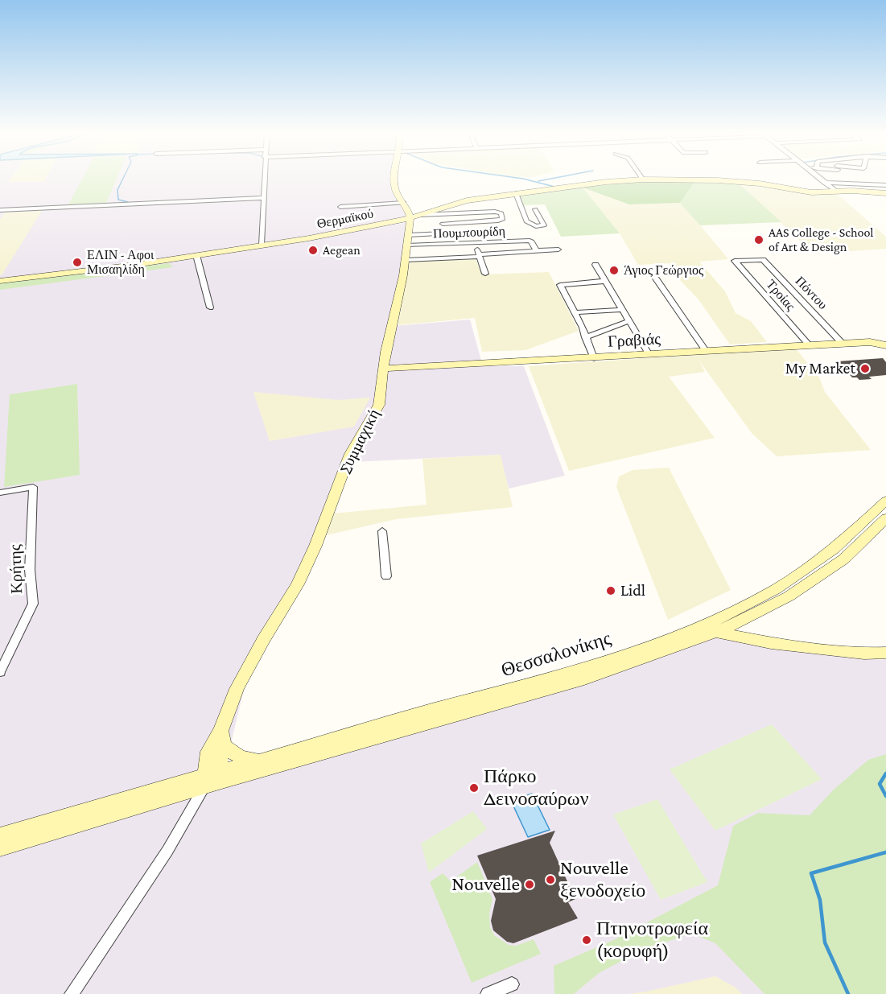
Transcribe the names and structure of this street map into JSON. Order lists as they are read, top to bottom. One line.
{"streets":{"street":["Θερμαϊκού","Πουμπουρίδη","Πόντου","Τροίας","Γραβιάς","Συμμαχική","Κρήτης","Θεσσαλονίκης"]},"crossings":[["Θερμαϊκού","Συμμαχική"],["Πουμπουρίδη","Συμμαχική"],["Πόντου","Τροίας"],["Πόντου","Γραβιάς"],["Τροίας","Γραβιάς"],["Γραβιάς","Συμμαχική"],["Συμμαχική","Θεσσαλονίκης"]],"places":["AAS College - School of Art & Design","Aegean","ΕΛΙΝ - Αφοι Μισαηλίδη","Άγιος Γεώργιος","My Market","Lidl","Πάρκο Δεινοσαύρων","Nouvelle ξενοδοχείο","Nouvelle","Πτηνοτροφεία (κορυφή)"]}
